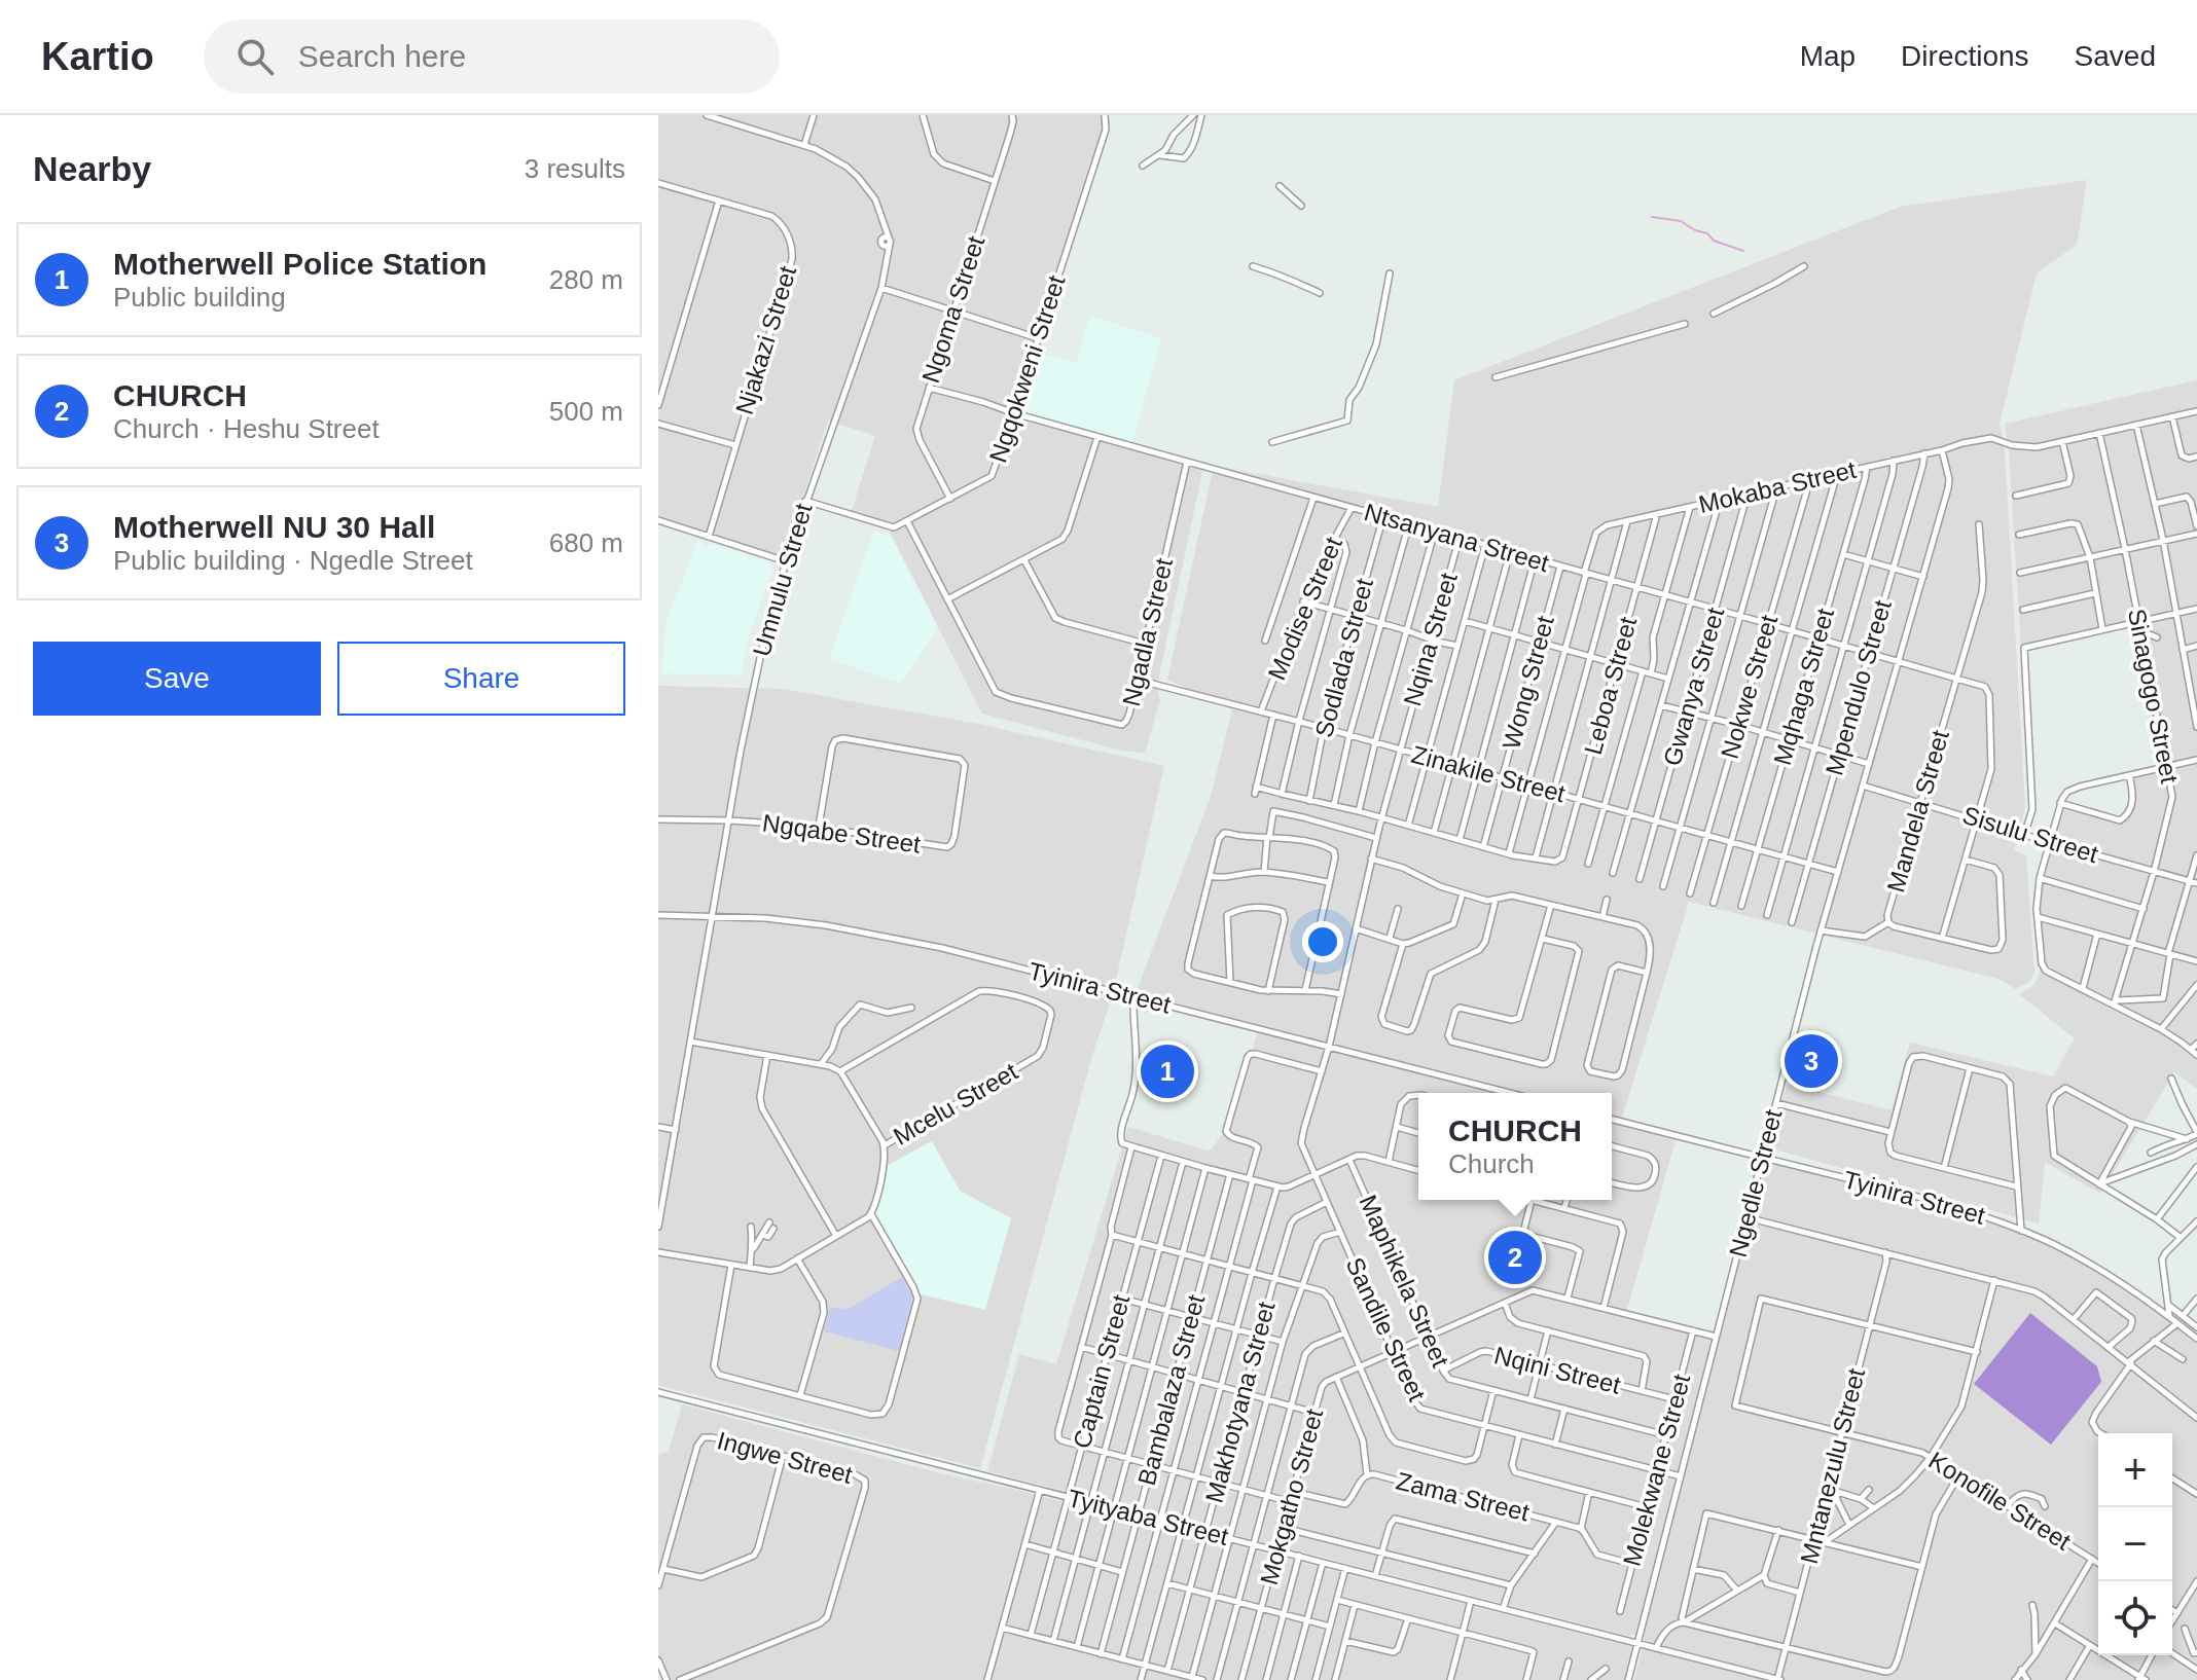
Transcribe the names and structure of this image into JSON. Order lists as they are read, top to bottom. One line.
{"streets":{"street":["Ngoma Street","Njakazi Street","Ngqokweni Street","Mokaba Street","Ntsanyana Street","Umnulu Street","Modise Street","Ngadla Street","Nqina Street","Sodlada Street","Wong Street","Leboa Street","Gwanya Street","Nokwe Street","Mqhaga Street","Mpendulo Street","Sinagogo Street","Zinakile Street","Mandela Street","Ngqabe Street","Sisulu Street","Tyinira Street","Mcelu Street","Ngedle Street","Maphikela Street","Sandile Street","Nqini Street","Captain Street","Bambalaza Street","Makhotyana Street","Ingwe Street","Mntanezulu Street","Molekwane Street","Mokgatho Street","Zama Street","Konofile Street","Tyityaba Street"]},"crossings":[["Ngoma Street","Ngqokweni Street"],["Ngoma Street","Ntsanyana Street"],["Ngqokweni Street","Ntsanyana Street"],["Ngqokweni Street","Umnulu Street"],["Ngqokweni Street","Ngadla Street"],["Mokaba Street","Ntsanyana Street"],["Mokaba Street","Leboa Street"],["Mokaba Street","Gwanya Street"],["Mokaba Street","Nokwe Street"],["Mokaba Street","Mqhaga Street"],["Mokaba Street","Mpendulo Street"],["Mokaba Street","Sinagogo Street"],["Mokaba Street","Zinakile Street"],["Mokaba Street","Ngedle Street"],["Ntsanyana Street","Modise Street"],["Ntsanyana Street","Ngadla Street"],["Ntsanyana Street","Nqina Street"],["Ntsanyana Street","Sodlada Street"],["Ntsanyana Street","Wong Street"],["Ntsanyana Street","Leboa Street"],["Ntsanyana Street","Gwanya Street"],["Ntsanyana Street","Nokwe Street"],["Ntsanyana Street","Mqhaga Street"],["Ntsanyana Street","Mpendulo Street"],["Ntsanyana Street","Mandela Street"],["Ntsanyana Street","Sisulu Street"],["Ntsanyana Street","Ngedle Street"],["Umnulu Street","Ngqabe Street"],["Umnulu Street","Tyinira Street"],["Modise Street","Zinakile Street"],["Ngadla Street","Zinakile Street"],["Nqina Street","Zinakile Street"],["Nqina Street","Sandile Street"],["Sodlada Street","Zinakile Street"],["Wong Street","Zinakile Street"],["Leboa Street","Zinakile Street"],["Gwanya Street","Zinakile Street"],["Nokwe Street","Zinakile Street"],["Mqhaga Street","Zinakile Street"],["Mpendulo Street","Zinakile Street"],["Sinagogo Street","Sisulu Street"],["Zinakile Street","Ngedle Street"],["Mandela Street","Sisulu Street"],["Sisulu Street","Ngedle Street"],["Tyinira Street","Ngedle Street"],["Tyinira Street","Sandile Street"],["Ngedle Street","Sandile Street"],["Ngedle Street","Mokgatho Street"],["Ngedle Street","Tyityaba Street"],["Maphikela Street","Nqini Street"],["Maphikela Street","Molekwane Street"],["Maphikela Street","Mokgatho Street"],["Sandile Street","Makhotyana Street"],["Sandile Street","Molekwane Street"],["Sandile Street","Mokgatho Street"],["Nqini Street","Molekwane Street"],["Captain Street","Tyityaba Street"],["Bambalaza Street","Tyityaba Street"],["Makhotyana Street","Tyityaba Street"],["Mntanezulu Street","Konofile Street"],["Mntanezulu Street","Tyityaba Street"],["Molekwane Street","Mokgatho Street"],["Mokgatho Street","Zama Street"],["Mokgatho Street","Tyityaba Street"]],"page":{"header":"Kartio","search":"Search here","nav":["Map","Directions","Saved"],"heading":["Nearby","3 results"],"list":[{"mark":"1","name":"Motherwell Police Station","note":"Public building","value":"280 m"},{"mark":"2","name":"CHURCH","note":"Church · Heshu Street","value":"500 m"},{"mark":"3","name":"Motherwell NU 30 Hall","note":"Public building · Ngedle Street","value":"680 m"}],"buttons":["Save","Share"],"pins":["3","1","2"],"popup":["CHURCH","Church"],"map_buttons":["+","−"]}}
